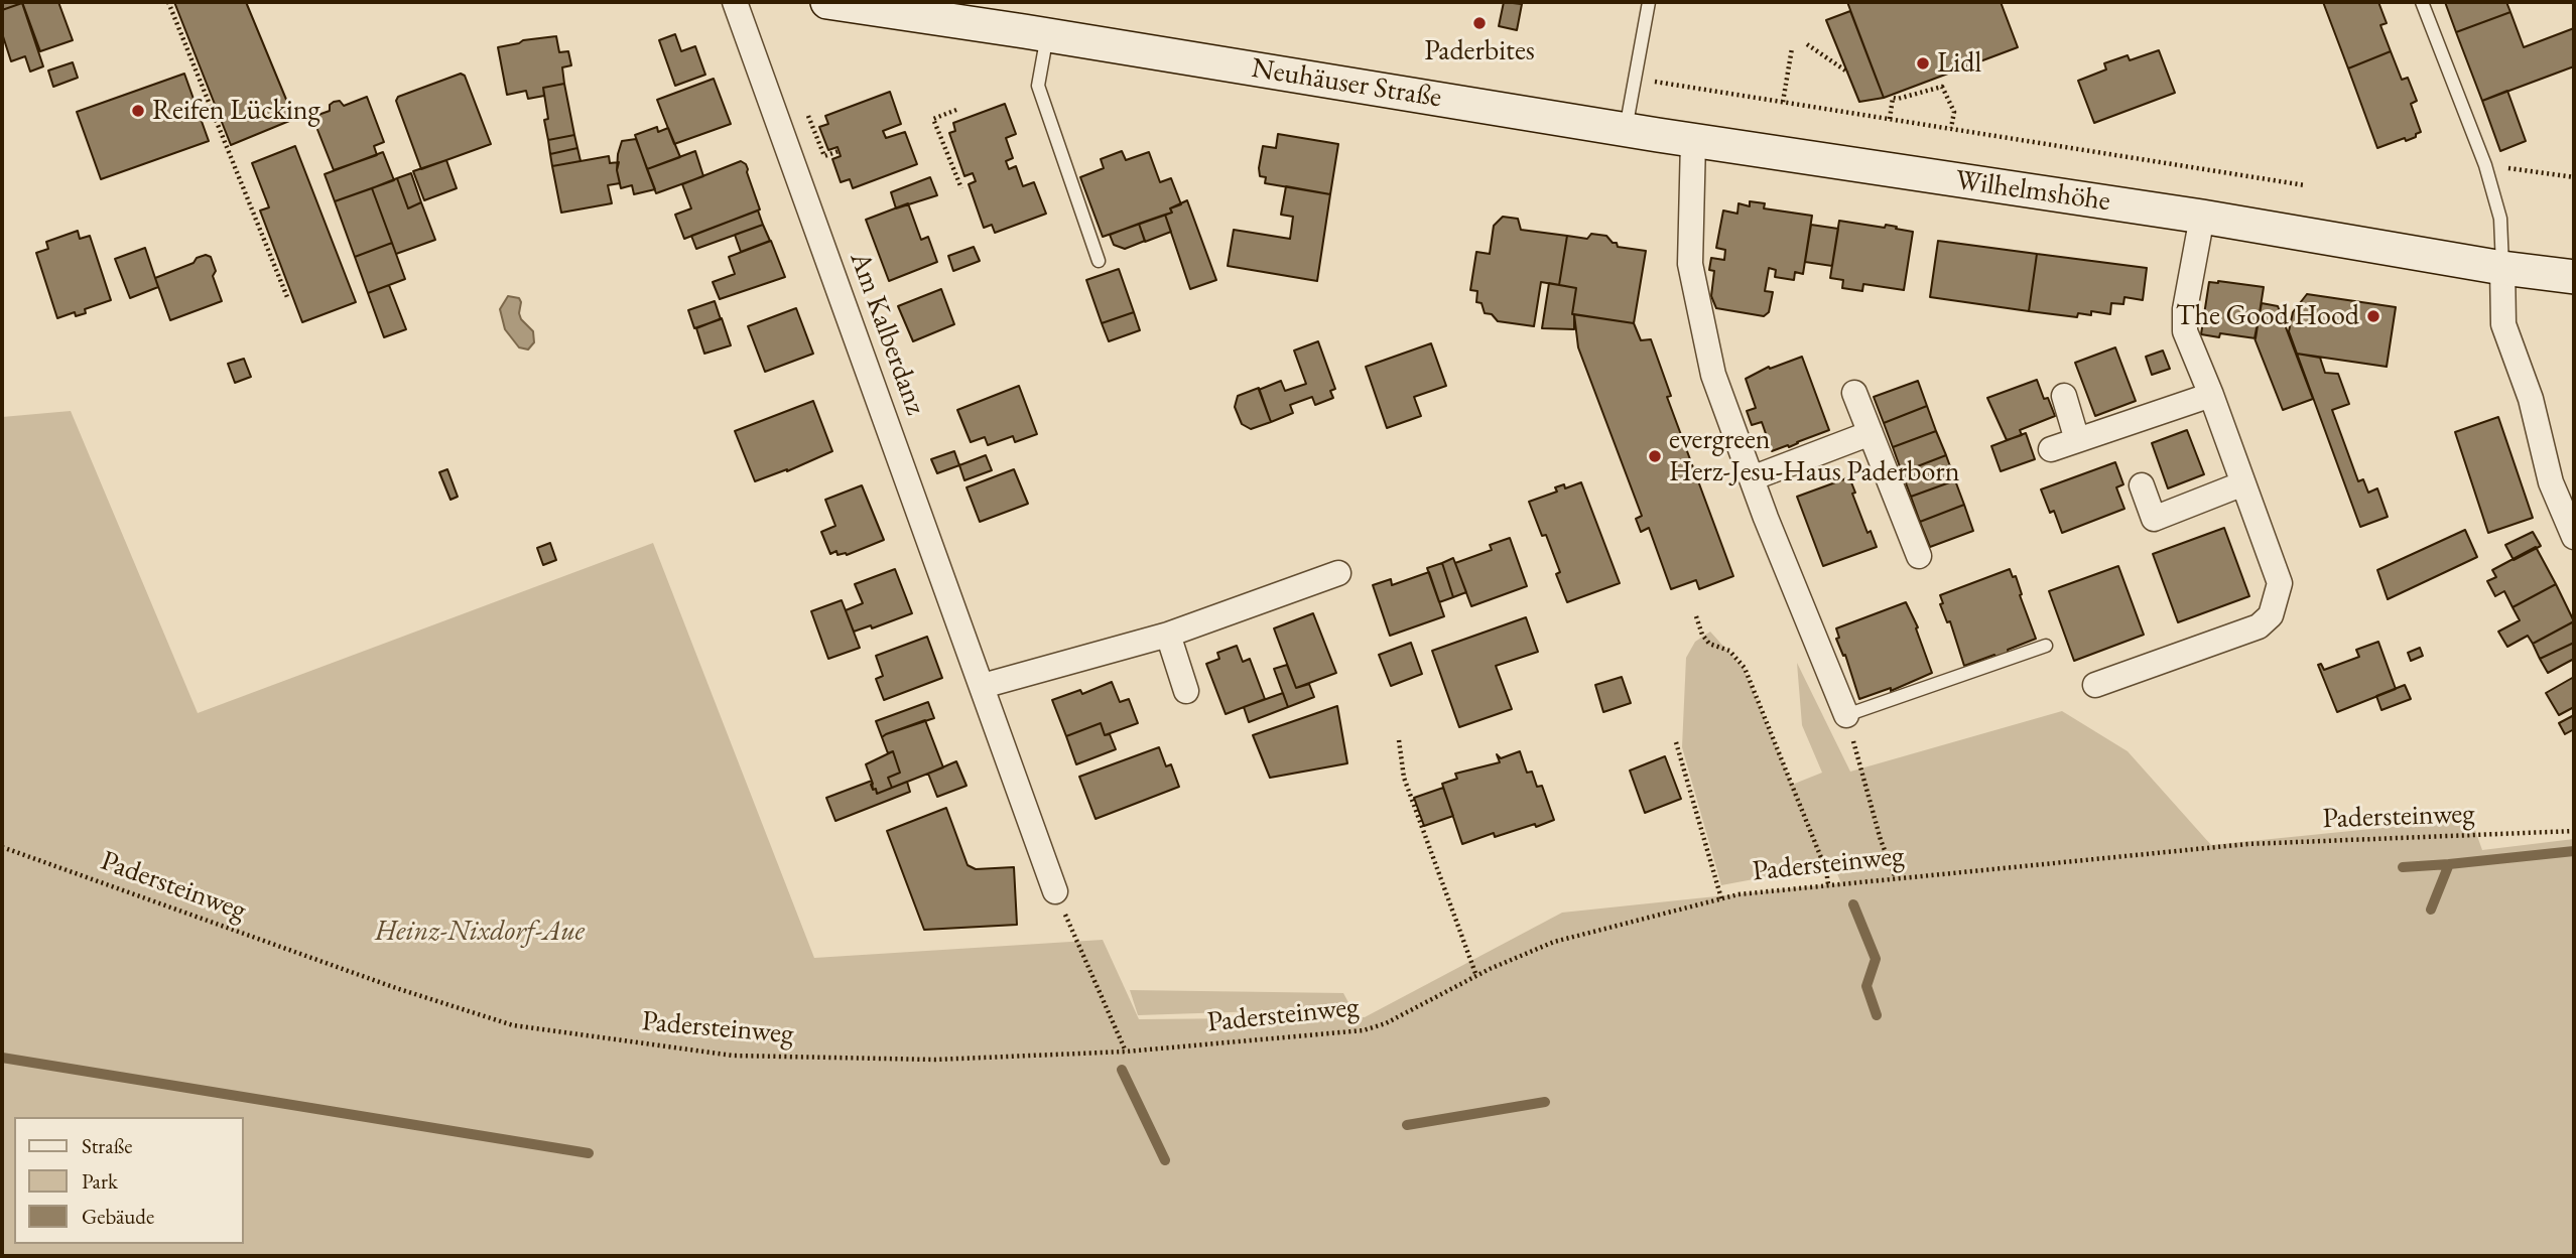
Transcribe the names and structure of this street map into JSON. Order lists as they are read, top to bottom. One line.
{"streets":{"main road":["Neuhäuser Straße","Wilhelmshöhe"],"street":["Am Kalberdanz"],"path":["Padersteinweg"]},"crossings":[["Neuhäuser Straße","Wilhelmshöhe"]],"parks":["Heinz-Nixdorf-Aue"],"places":["Paderbites","Lidl","Reifen Lücking","The Good Hood","evergreen Herz-Jesu-Haus Paderborn"],"legend":["Straße","Park","Gebäude"]}
